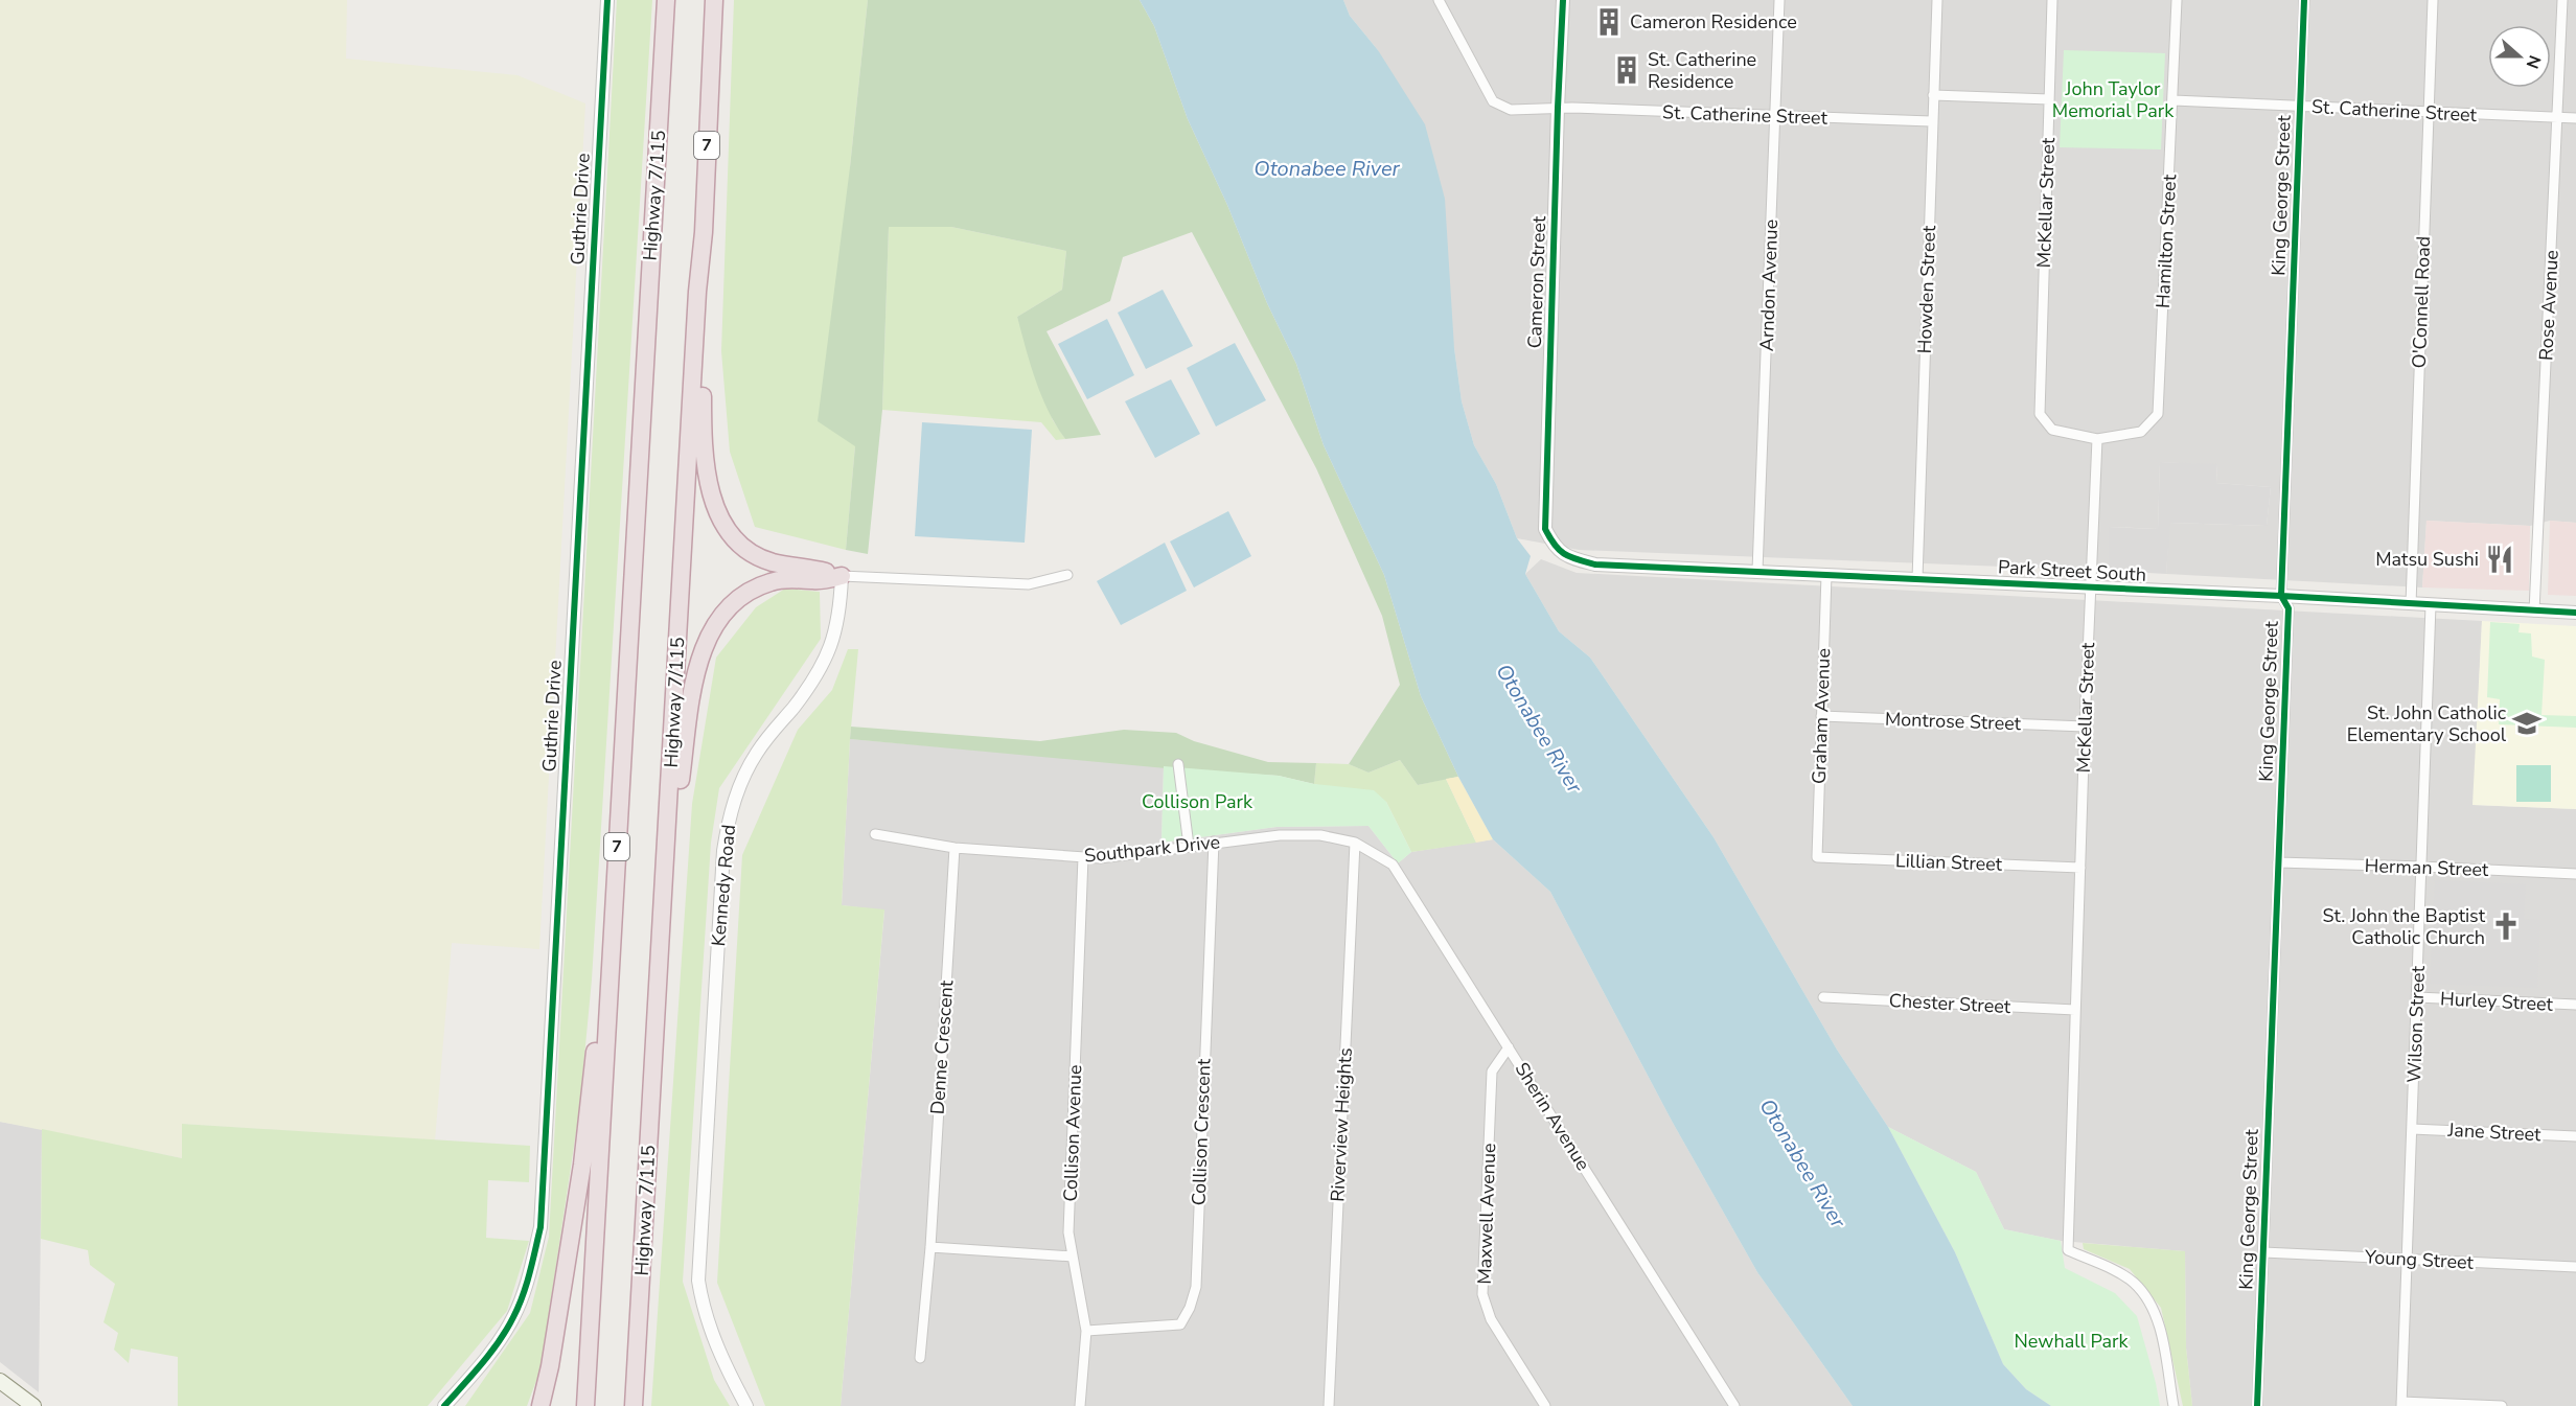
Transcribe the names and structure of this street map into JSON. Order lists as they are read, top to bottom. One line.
{"streets":{"highway":["7","Highway 7/115"],"street":["St. Catherine Street","King George Street","McKellar Street","Guthrie Drive","Hamilton Street","Cameron Street","Arndon Avenue","Howden Street","O'Connell Road","Rose Avenue","Park Street South","Graham Avenue","Montrose Street","Southpark Drive","Lillian Street","Herman Street","Kennedy Road","Hurley Street","Chester Street","Wilson Street","Denne Crescent","Sherin Avenue","Riverview Heights","Collison Crescent","Jane Street","Collison Avenue","Maxwell Avenue","Young Street"]},"crossings":[["St. Catherine Street","King George Street"],["St. Catherine Street","Hamilton Street"],["St. Catherine Street","Cameron Street"],["St. Catherine Street","Arndon Avenue"],["St. Catherine Street","Howden Street"],["St. Catherine Street","O'Connell Road"],["St. Catherine Street","Rose Avenue"],["King George Street","Park Street South"],["King George Street","Herman Street"],["King George Street","Young Street"],["McKellar Street","Hamilton Street"],["McKellar Street","Park Street South"],["McKellar Street","Montrose Street"],["McKellar Street","Lillian Street"],["McKellar Street","Chester Street"],["Cameron Street","Park Street South"],["Arndon Avenue","Park Street South"],["Howden Street","Park Street South"],["O'Connell Road","Park Street South"],["Rose Avenue","Park Street South"],["Park Street South","Graham Avenue"],["Park Street South","Wilson Street"],["Graham Avenue","Montrose Street"],["Graham Avenue","Lillian Street"],["Southpark Drive","Denne Crescent"],["Southpark Drive","Sherin Avenue"],["Southpark Drive","Riverview Heights"],["Southpark Drive","Collison Crescent"],["Southpark Drive","Collison Avenue"],["Herman Street","Wilson Street"],["Hurley Street","Wilson Street"],["Wilson Street","Jane Street"],["Wilson Street","Young Street"],["Sherin Avenue","Riverview Heights"],["Sherin Avenue","Maxwell Avenue"],["Collison Crescent","Collison Avenue"]],"water":["Otonabee River"],"parks":["John Taylor Memorial Park","Collison Park","Newhall Park"],"places":{"building":["Cameron Residence","St. Catherine Residence"],"restaurant":["Matsu Sushi"],"school or university":["St. John Catholic Elementary School"],"church":["St. John the Baptist Catholic Church"]},"north":"right"}
